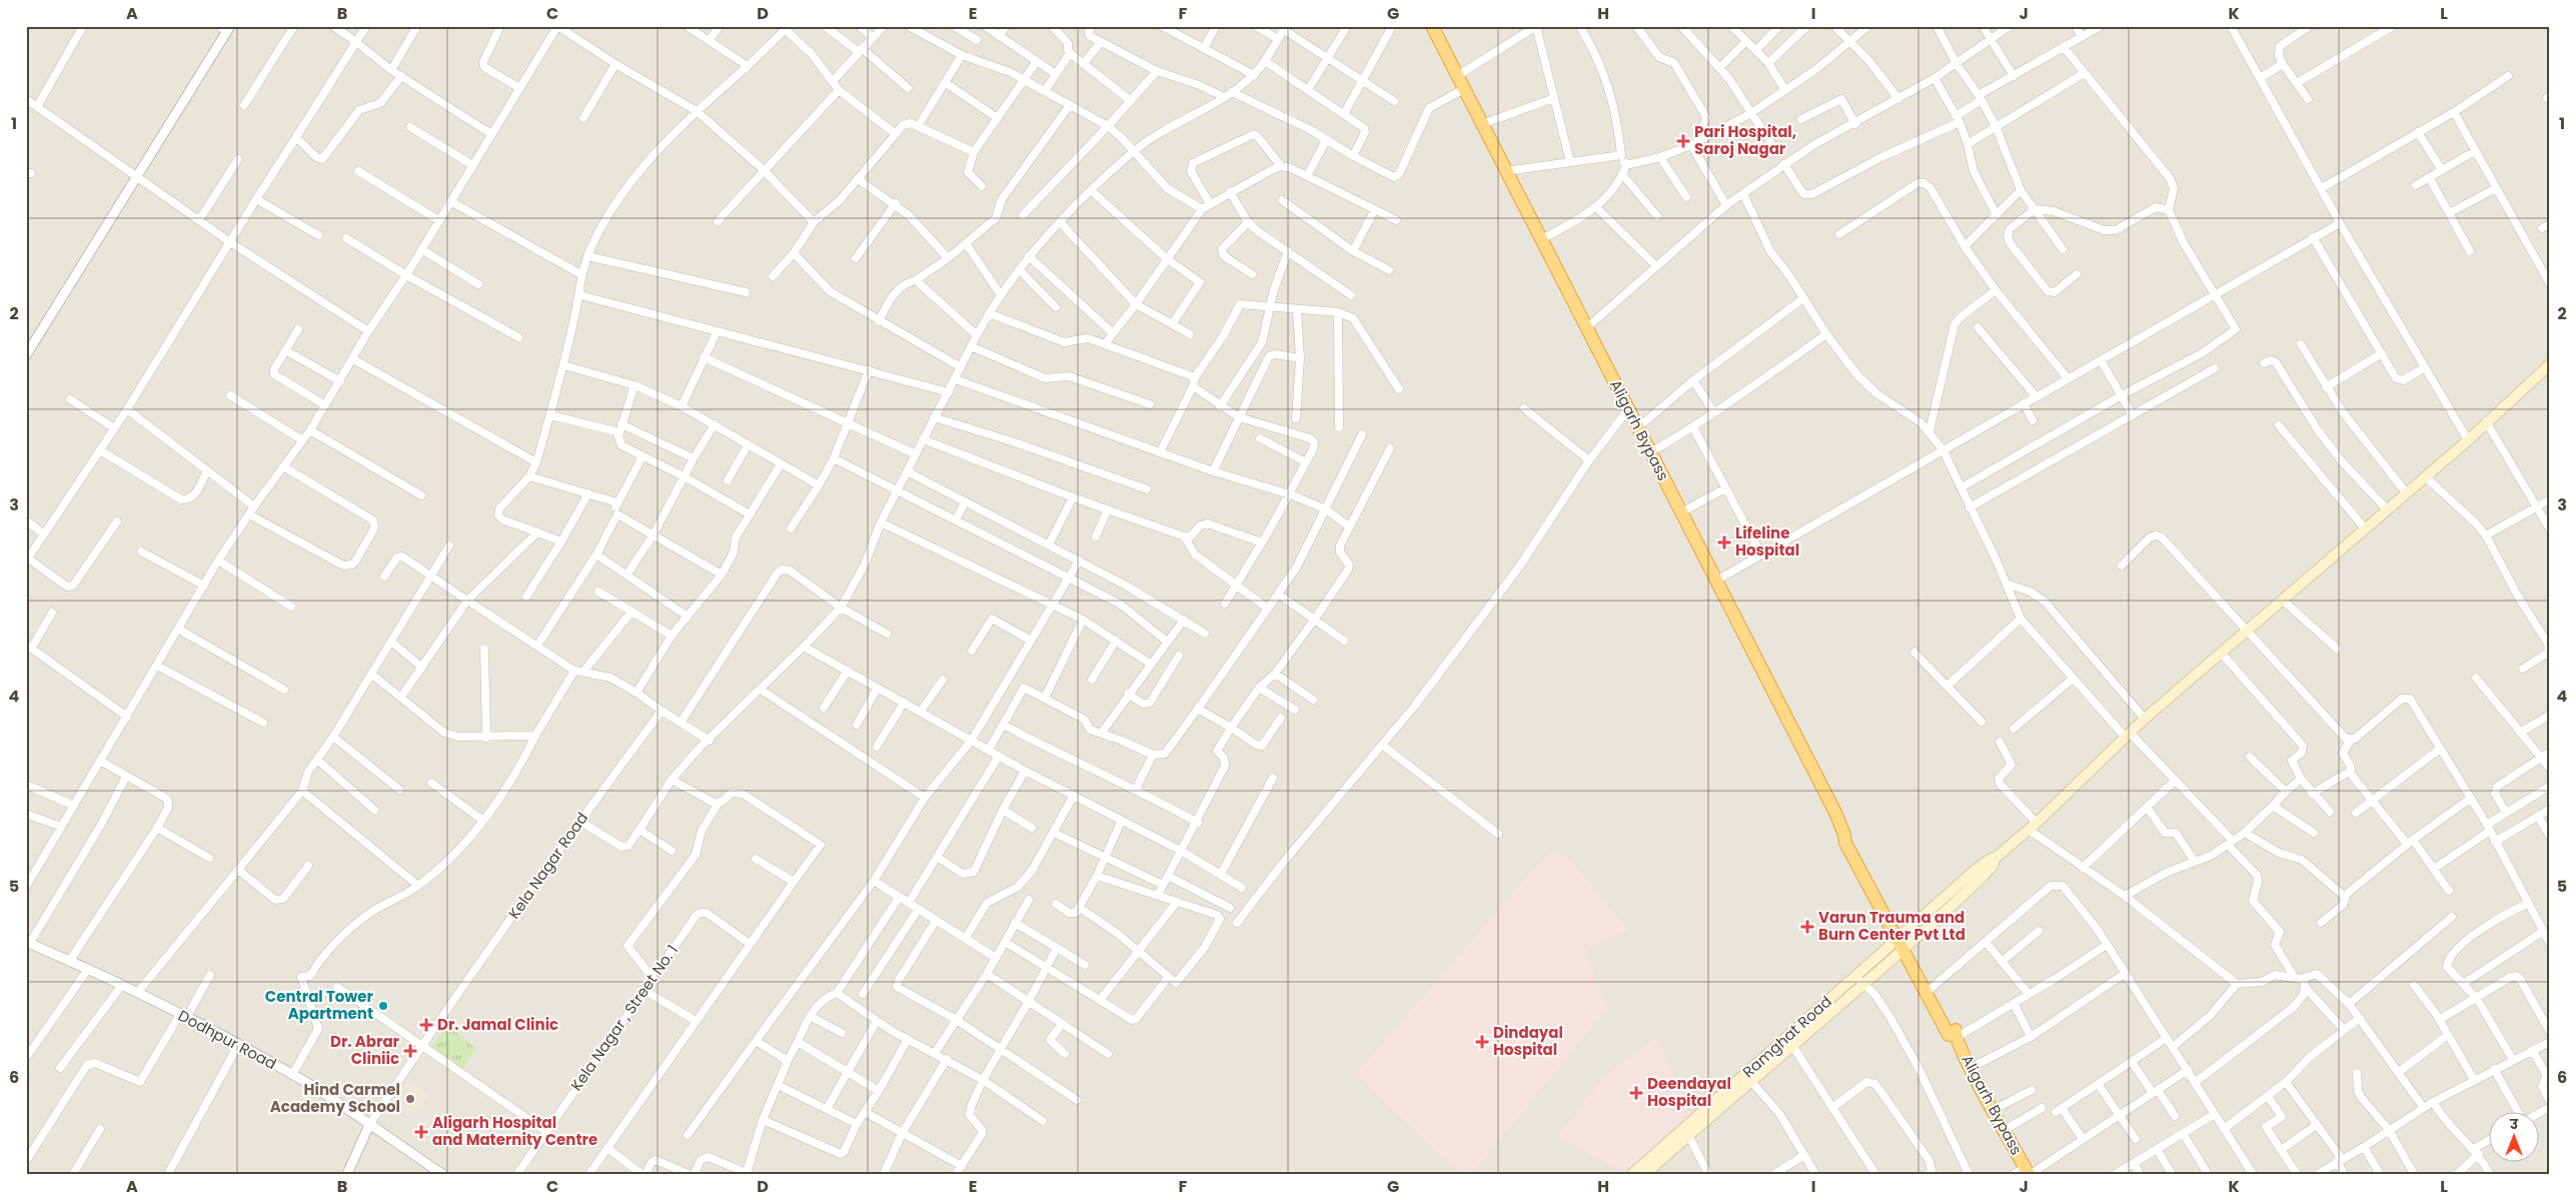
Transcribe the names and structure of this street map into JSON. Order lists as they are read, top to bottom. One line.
{"streets":{"highway":["Aligarh Bypass"],"main road":["Ramghat Road"],"street":["Kela Nagar Road","Kela Nagar , Street No. 1","Dodhpur Road"]},"crossings":[["Aligarh Bypass","Ramghat Road"],["Kela Nagar Road","Dodhpur Road"]],"places":{"health":["Pari Hospital, Saroj Nagar","Lifeline Hospital","Varun Trauma and Burn Center Pvt Ltd","Dr. Jamal Clinic","Dindayal Hospital","Dr. Abrar Cliniic","Deendayal Hospital","Aligarh Hospital and Maternity Centre"],"other":["Central Tower Apartment","Hind Carmel Academy School"]},"north":"top","grid":{"columns":["A","B","C","D","E","F","G","H","I","J","K","L"],"rows":["1","2","3","4","5","6"]}}
